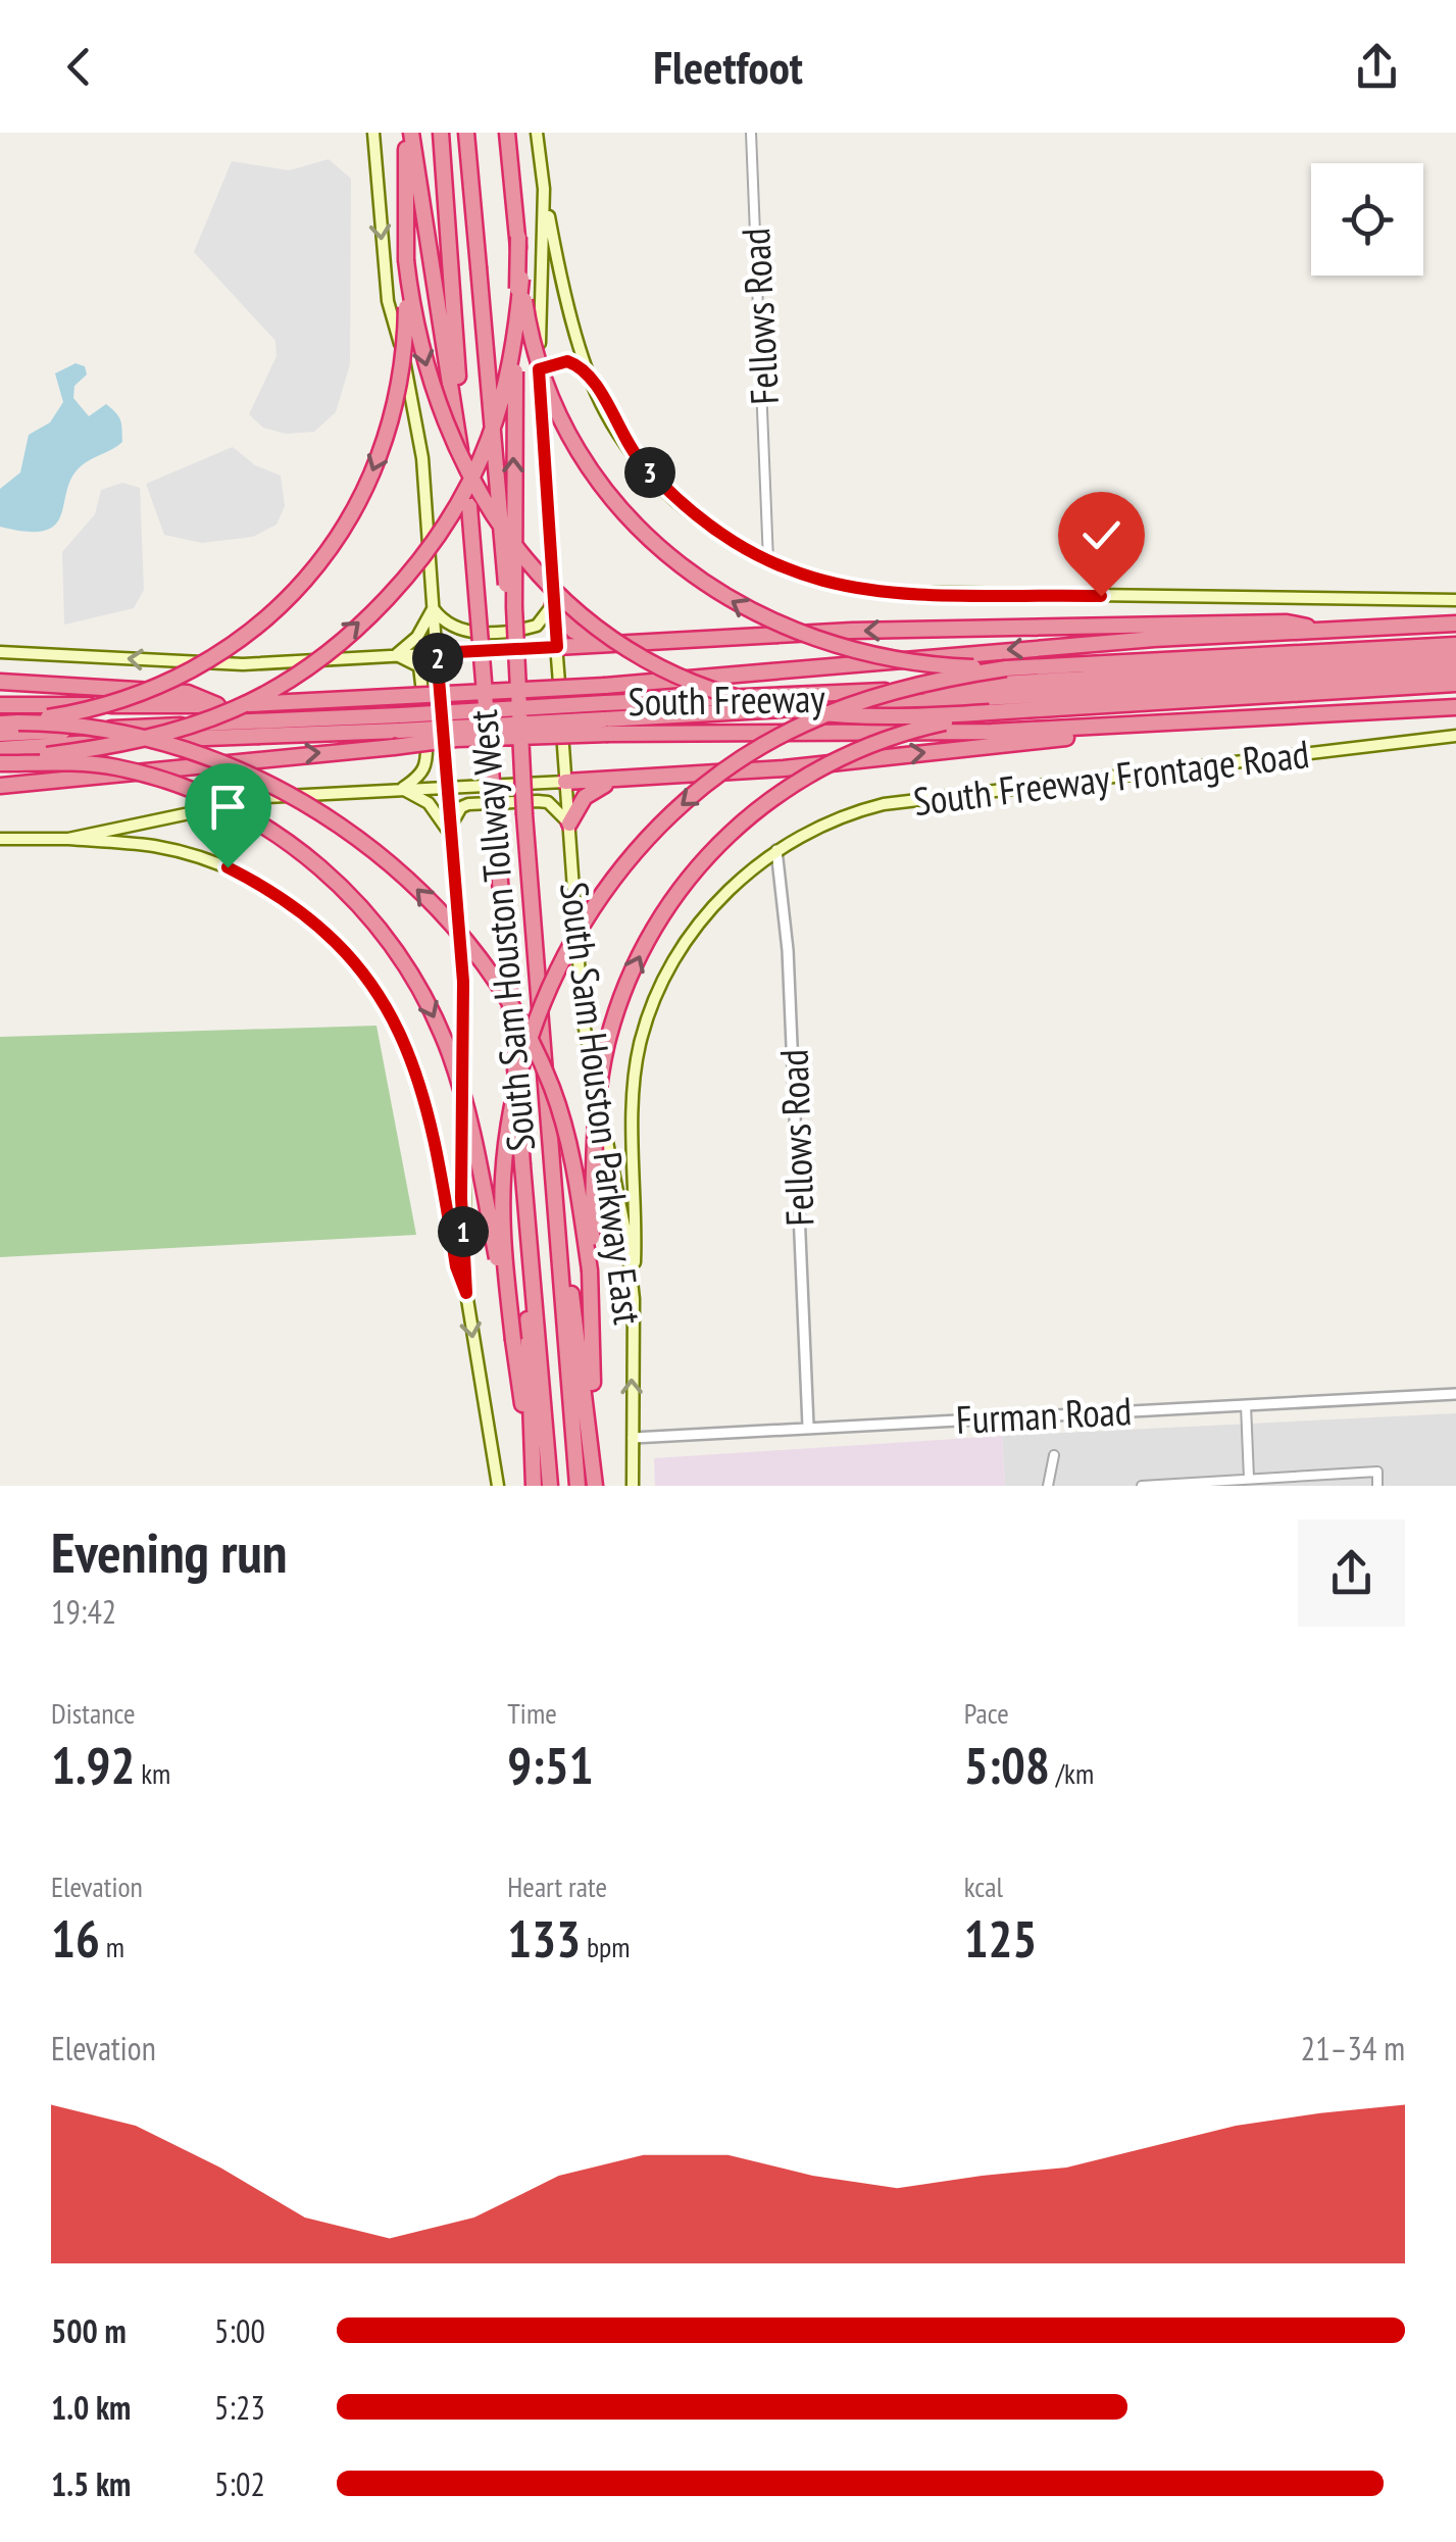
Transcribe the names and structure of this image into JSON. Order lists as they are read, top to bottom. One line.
{"streets":{"highway":["South Freeway","South Sam Houston Tollway West"],"main road":["South Freeway Frontage Road","South Sam Houston Parkway East"],"street":["Fellows Road","Furman Road"]},"crossings":[["Fellows Road","South Freeway Frontage Road"],["Fellows Road","Furman Road"],["South Freeway Frontage Road","South Sam Houston Parkway East"],["South Sam Houston Parkway East","Furman Road"]],"page":{"header":"Fleetfoot","pins":["3","2","1"],"heading":["Evening run","19:42"],"stats":[["Distance","1.92 km"],["Time","9:51"],["Pace","5:08 /km"],["Elevation","16 m"],["Heart rate","133 bpm"],["kcal","125"]],"chart":["Elevation","21–34 m"],"list":[{"name":"500 m","note":"5:00"},{"name":"1.0 km","note":"5:23"},{"name":"1.5 km","note":"5:02"}]}}
